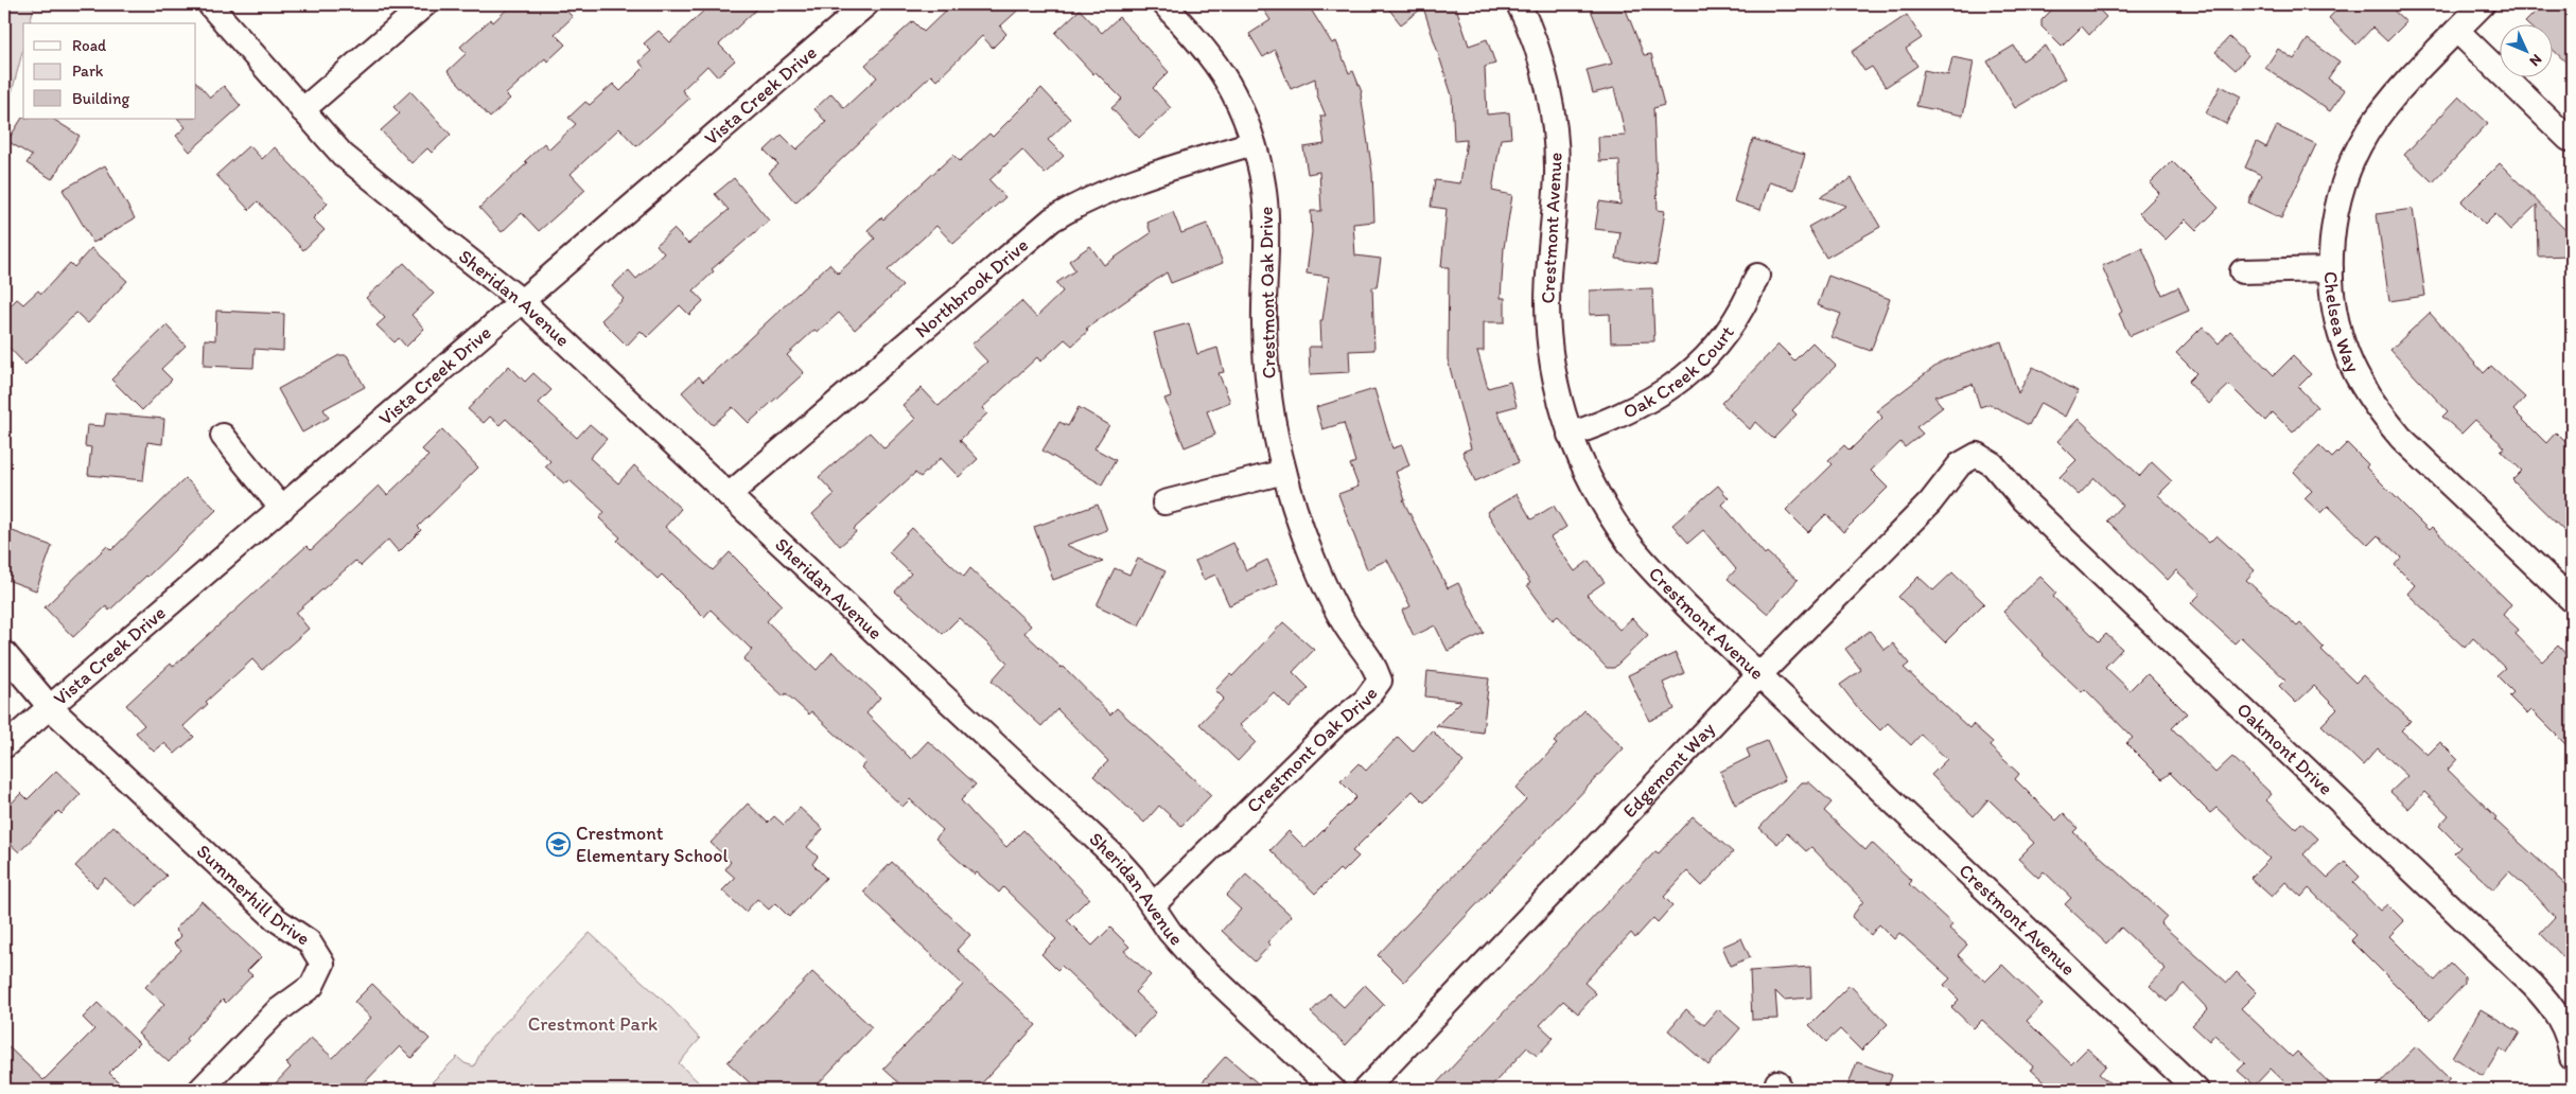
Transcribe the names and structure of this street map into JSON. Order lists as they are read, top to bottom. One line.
{"streets":{"street":["Vista Creek Drive","Crestmont Avenue","Northbrook Drive","Crestmont Oak Drive","Sheridan Avenue","Chelsea Way","Oak Creek Court","Oakmont Drive","Edgemont Way","Summerhill Drive"]},"crossings":[["Vista Creek Drive","Sheridan Avenue"],["Vista Creek Drive","Summerhill Drive"],["Crestmont Avenue","Oak Creek Court"],["Crestmont Avenue","Edgemont Way"],["Northbrook Drive","Crestmont Oak Drive"],["Northbrook Drive","Sheridan Avenue"],["Crestmont Oak Drive","Sheridan Avenue"],["Oakmont Drive","Edgemont Way"]],"parks":["Crestmont Park"],"places":{"school or university":["Crestmont Elementary School"]},"legend":["Road","Park","Building"],"north":"bottom right"}
